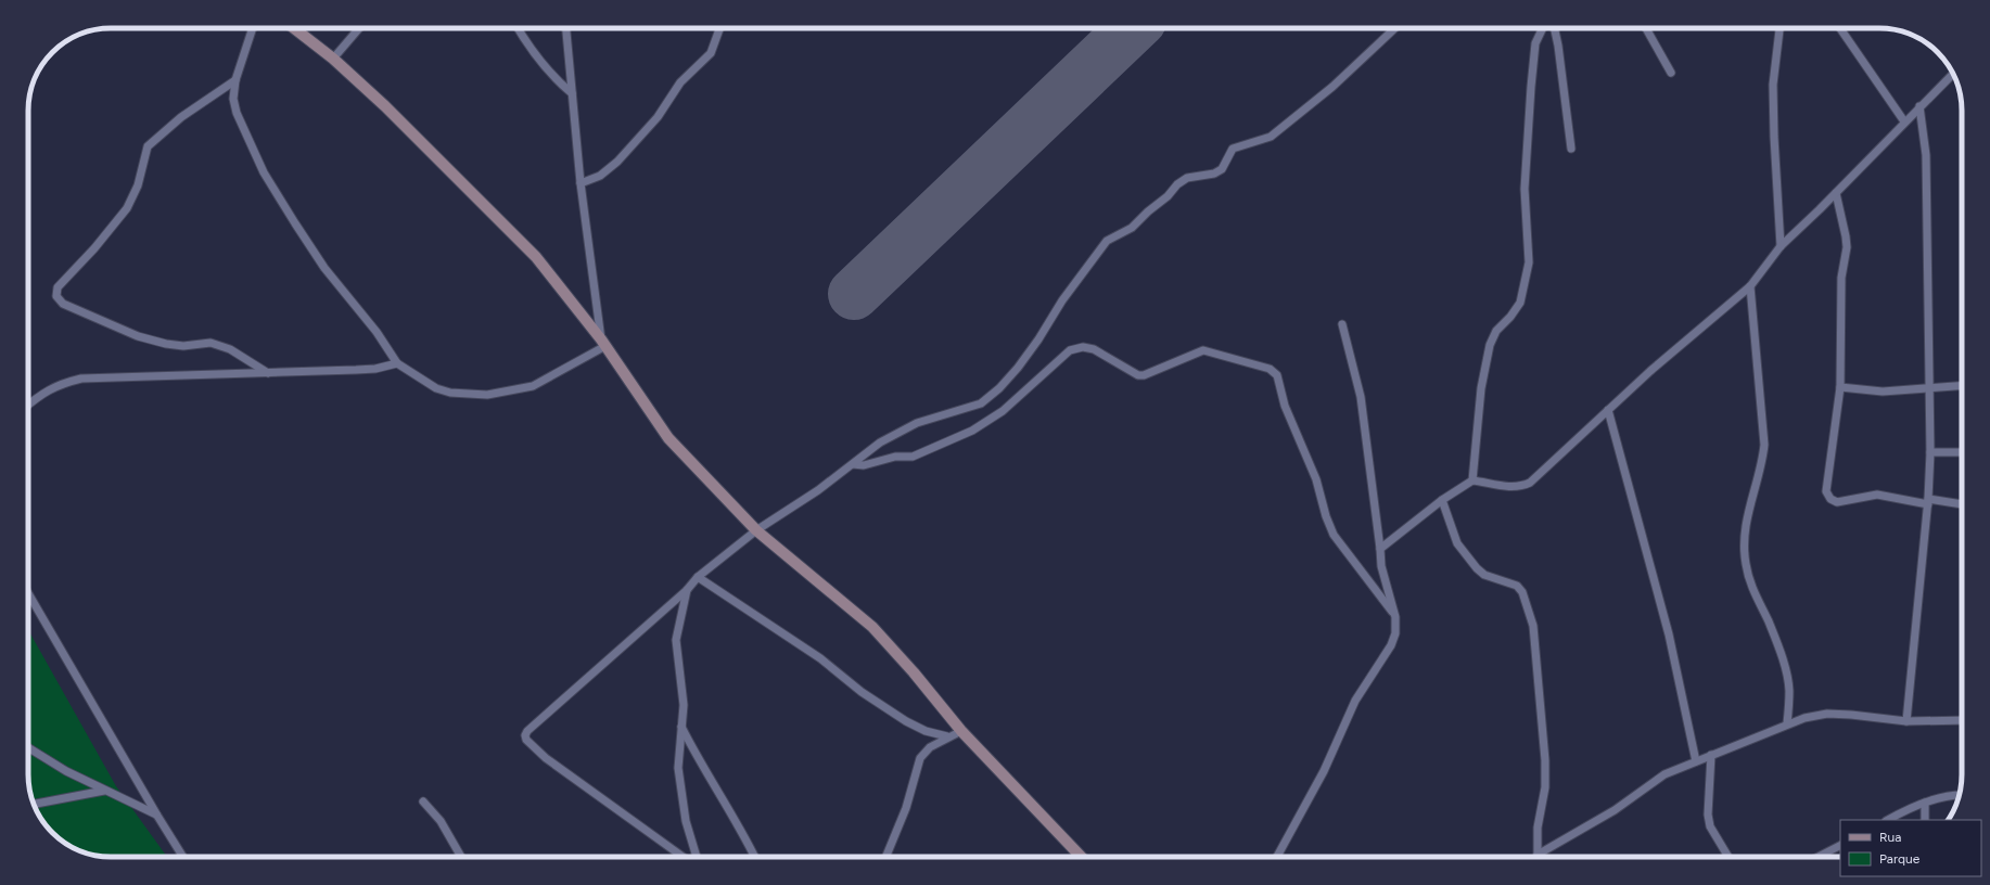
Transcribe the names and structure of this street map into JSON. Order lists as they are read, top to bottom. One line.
{"legend":["Rua","Parque"]}
